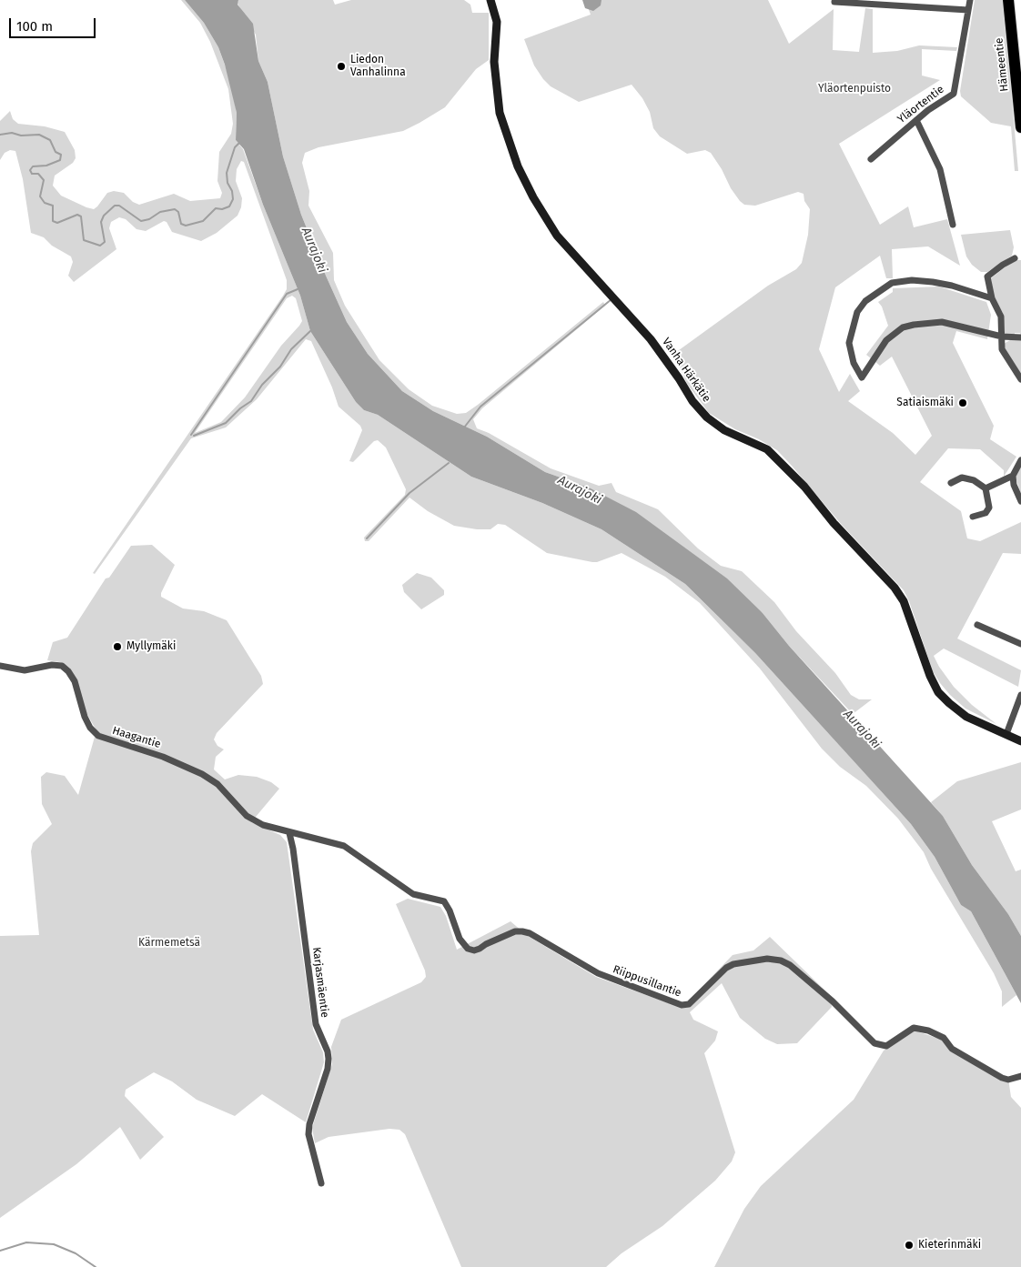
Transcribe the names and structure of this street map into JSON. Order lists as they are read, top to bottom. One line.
{"streets":{"highway":["Hämeentie"],"street":["Yläortentie","Vanha Härkätie","Haagantie","Riippusillantie","Karjasmäentie"]},"crossings":[["Haagantie","Riippusillantie"],["Haagantie","Karjasmäentie"],["Riippusillantie","Karjasmäentie"]],"water":["Aurajoki"],"parks":["Yläortenpuisto","Kärmemetsä"],"places":["Liedon Vanhalinna","Satiaismäki","Myllymäki","Kieterinmäki"],"scale_bar":"100 m"}
